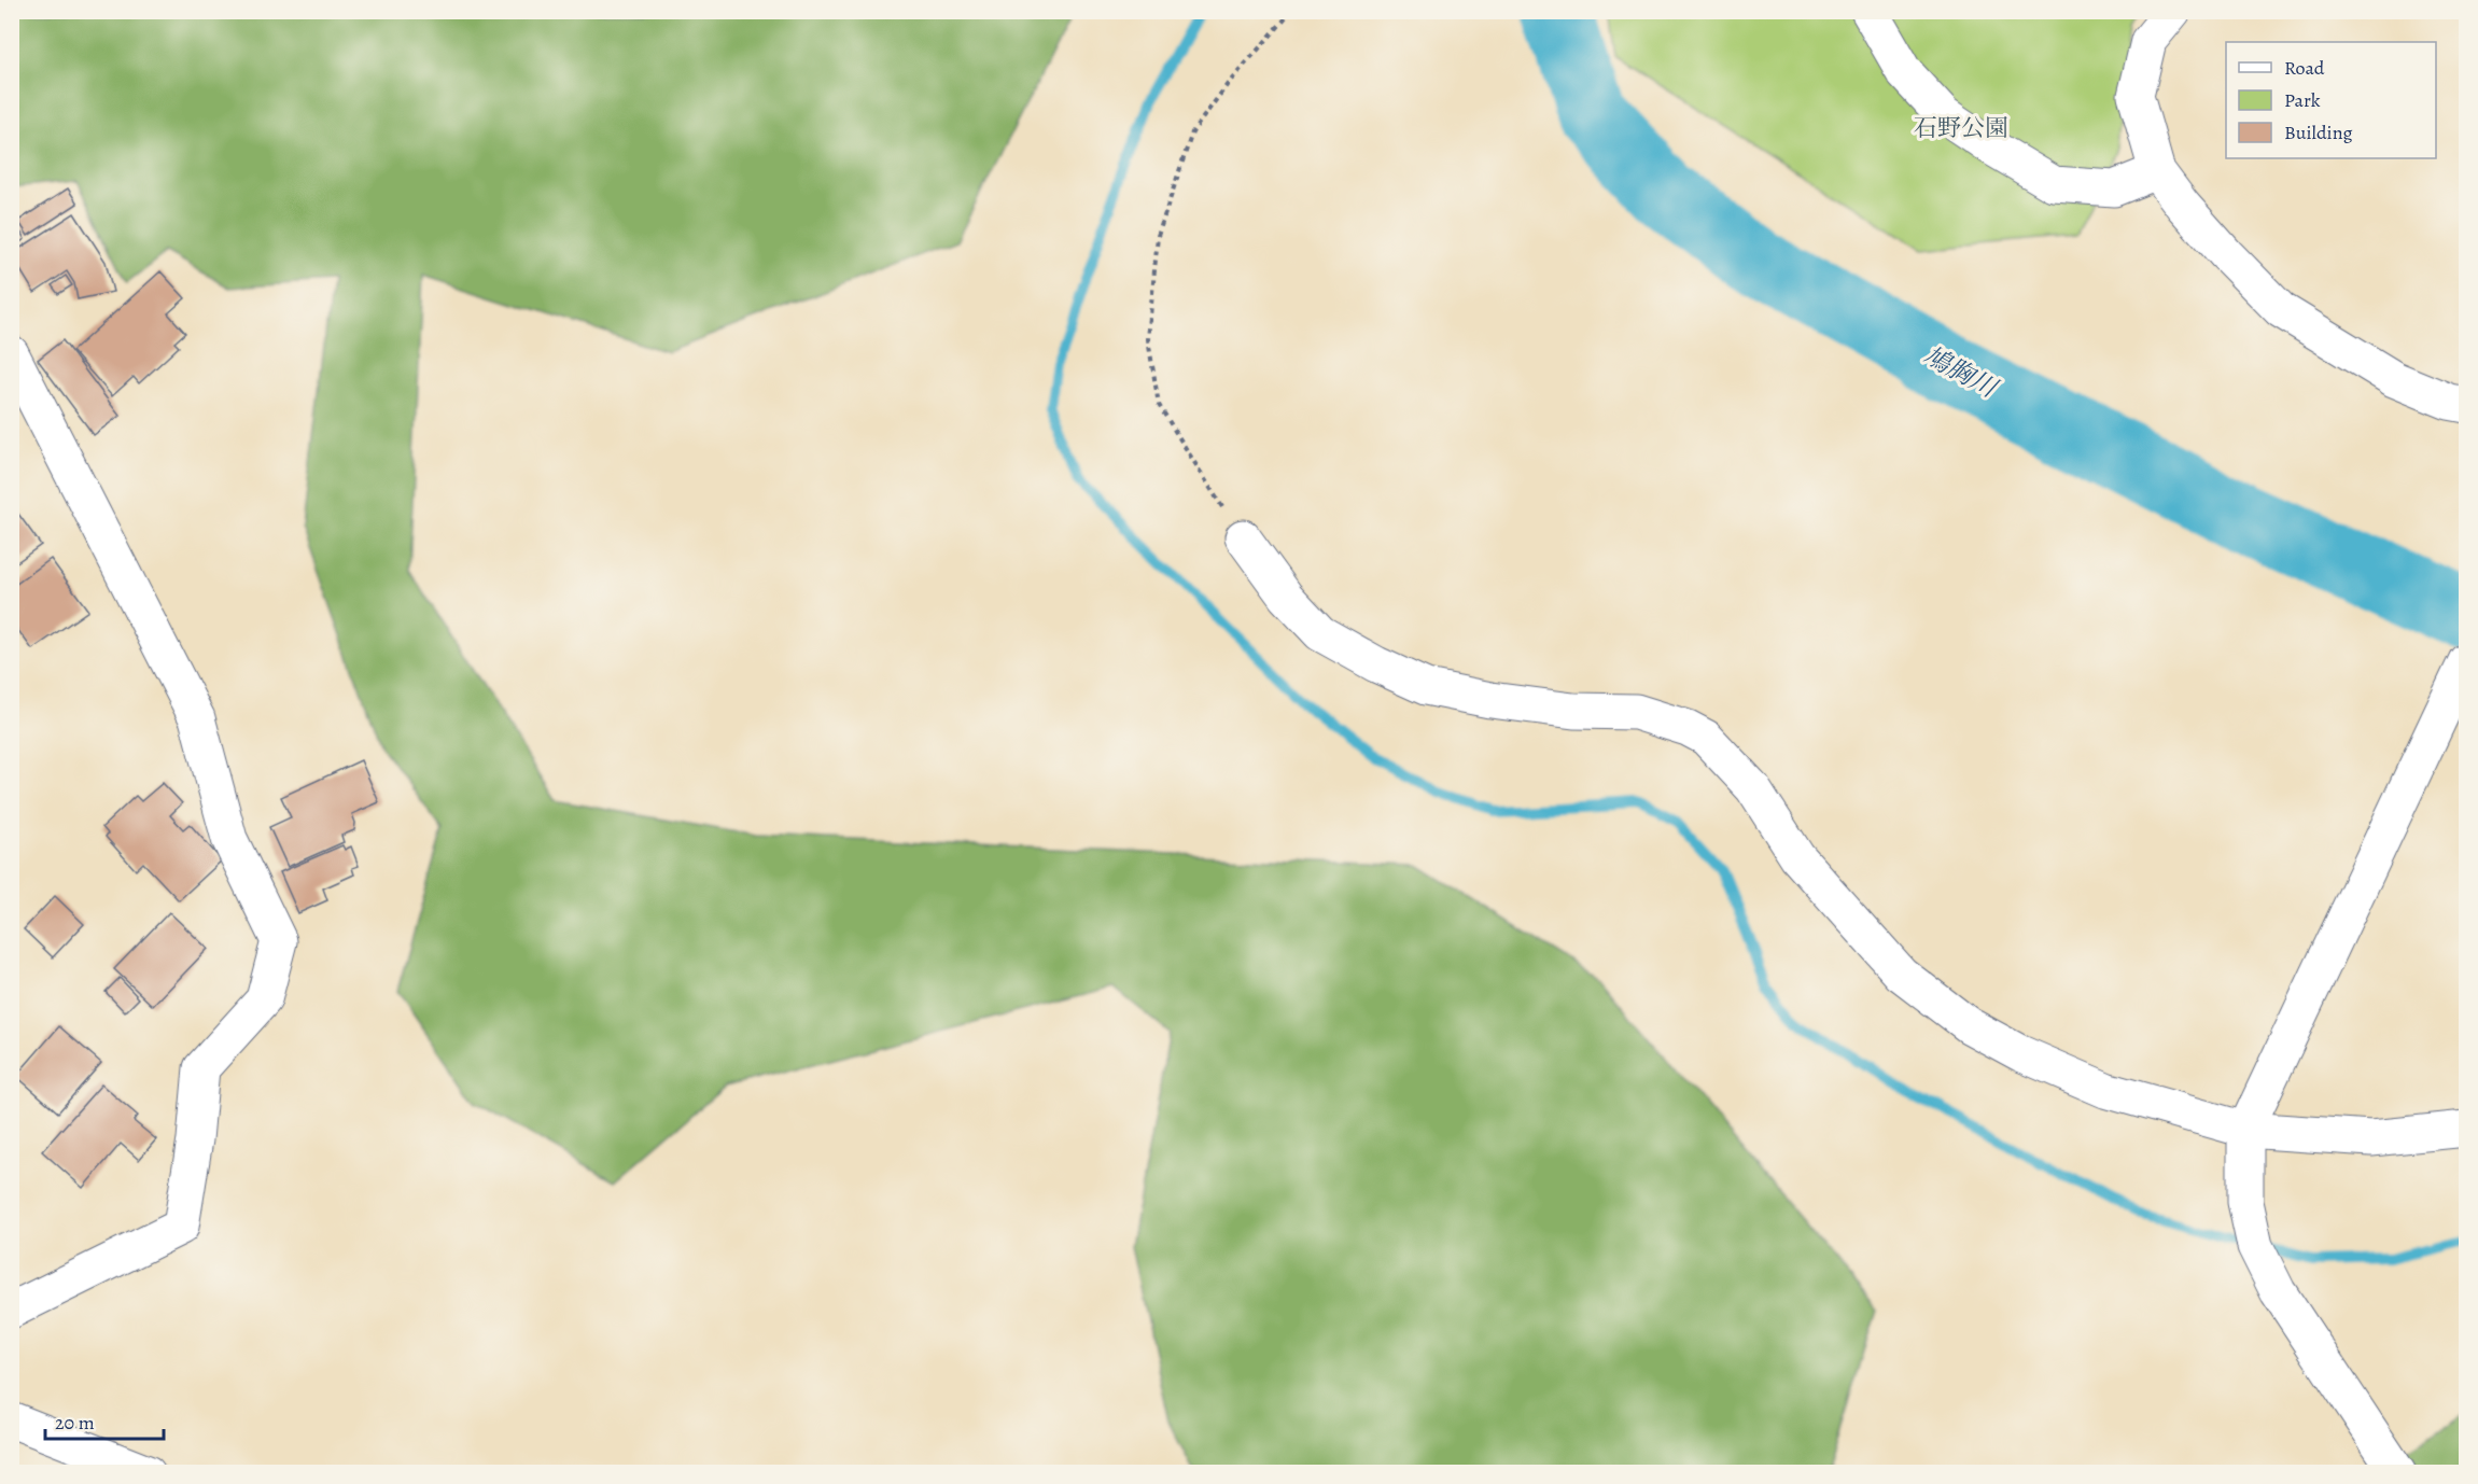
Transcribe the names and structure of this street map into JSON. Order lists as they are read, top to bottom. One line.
{"water":["鳩胸川"],"parks":["石野公園"],"legend":["Road","Park","Building"],"scale_bar":"20 m"}
